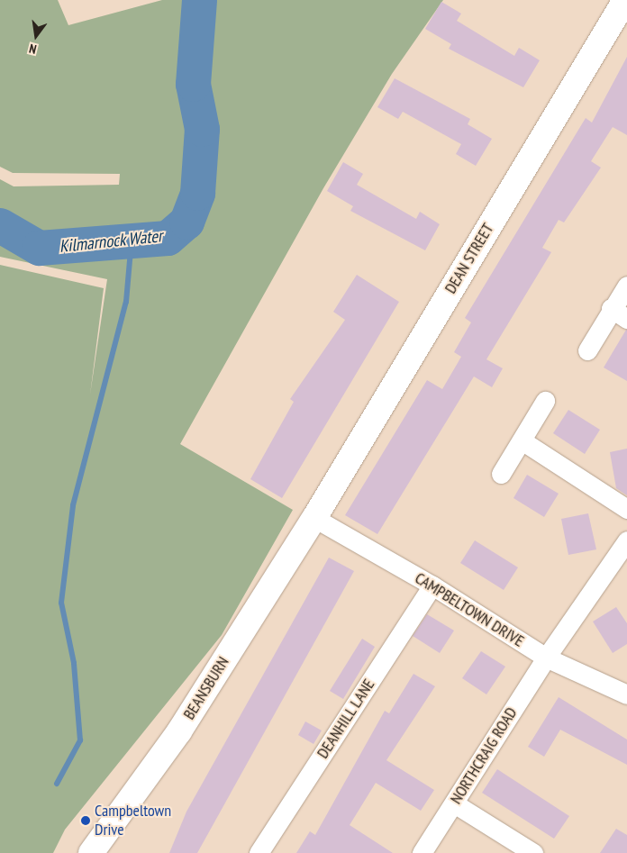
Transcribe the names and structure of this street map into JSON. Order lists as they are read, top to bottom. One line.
{"streets":{"main road":["DEAN STREET","BEANSBURN"],"street":["CAMPBELTOWN DRIVE","DEANHILL LANE","NORTHCRAIG ROAD"]},"crossings":[["DEAN STREET","CAMPBELTOWN DRIVE"],["DEAN STREET","BEANSBURN"],["CAMPBELTOWN DRIVE","BEANSBURN"],["CAMPBELTOWN DRIVE","DEANHILL LANE"],["CAMPBELTOWN DRIVE","NORTHCRAIG ROAD"]],"water":["Kilmarnock Water"],"places":["Campbeltown Drive"],"north":"bottom"}
